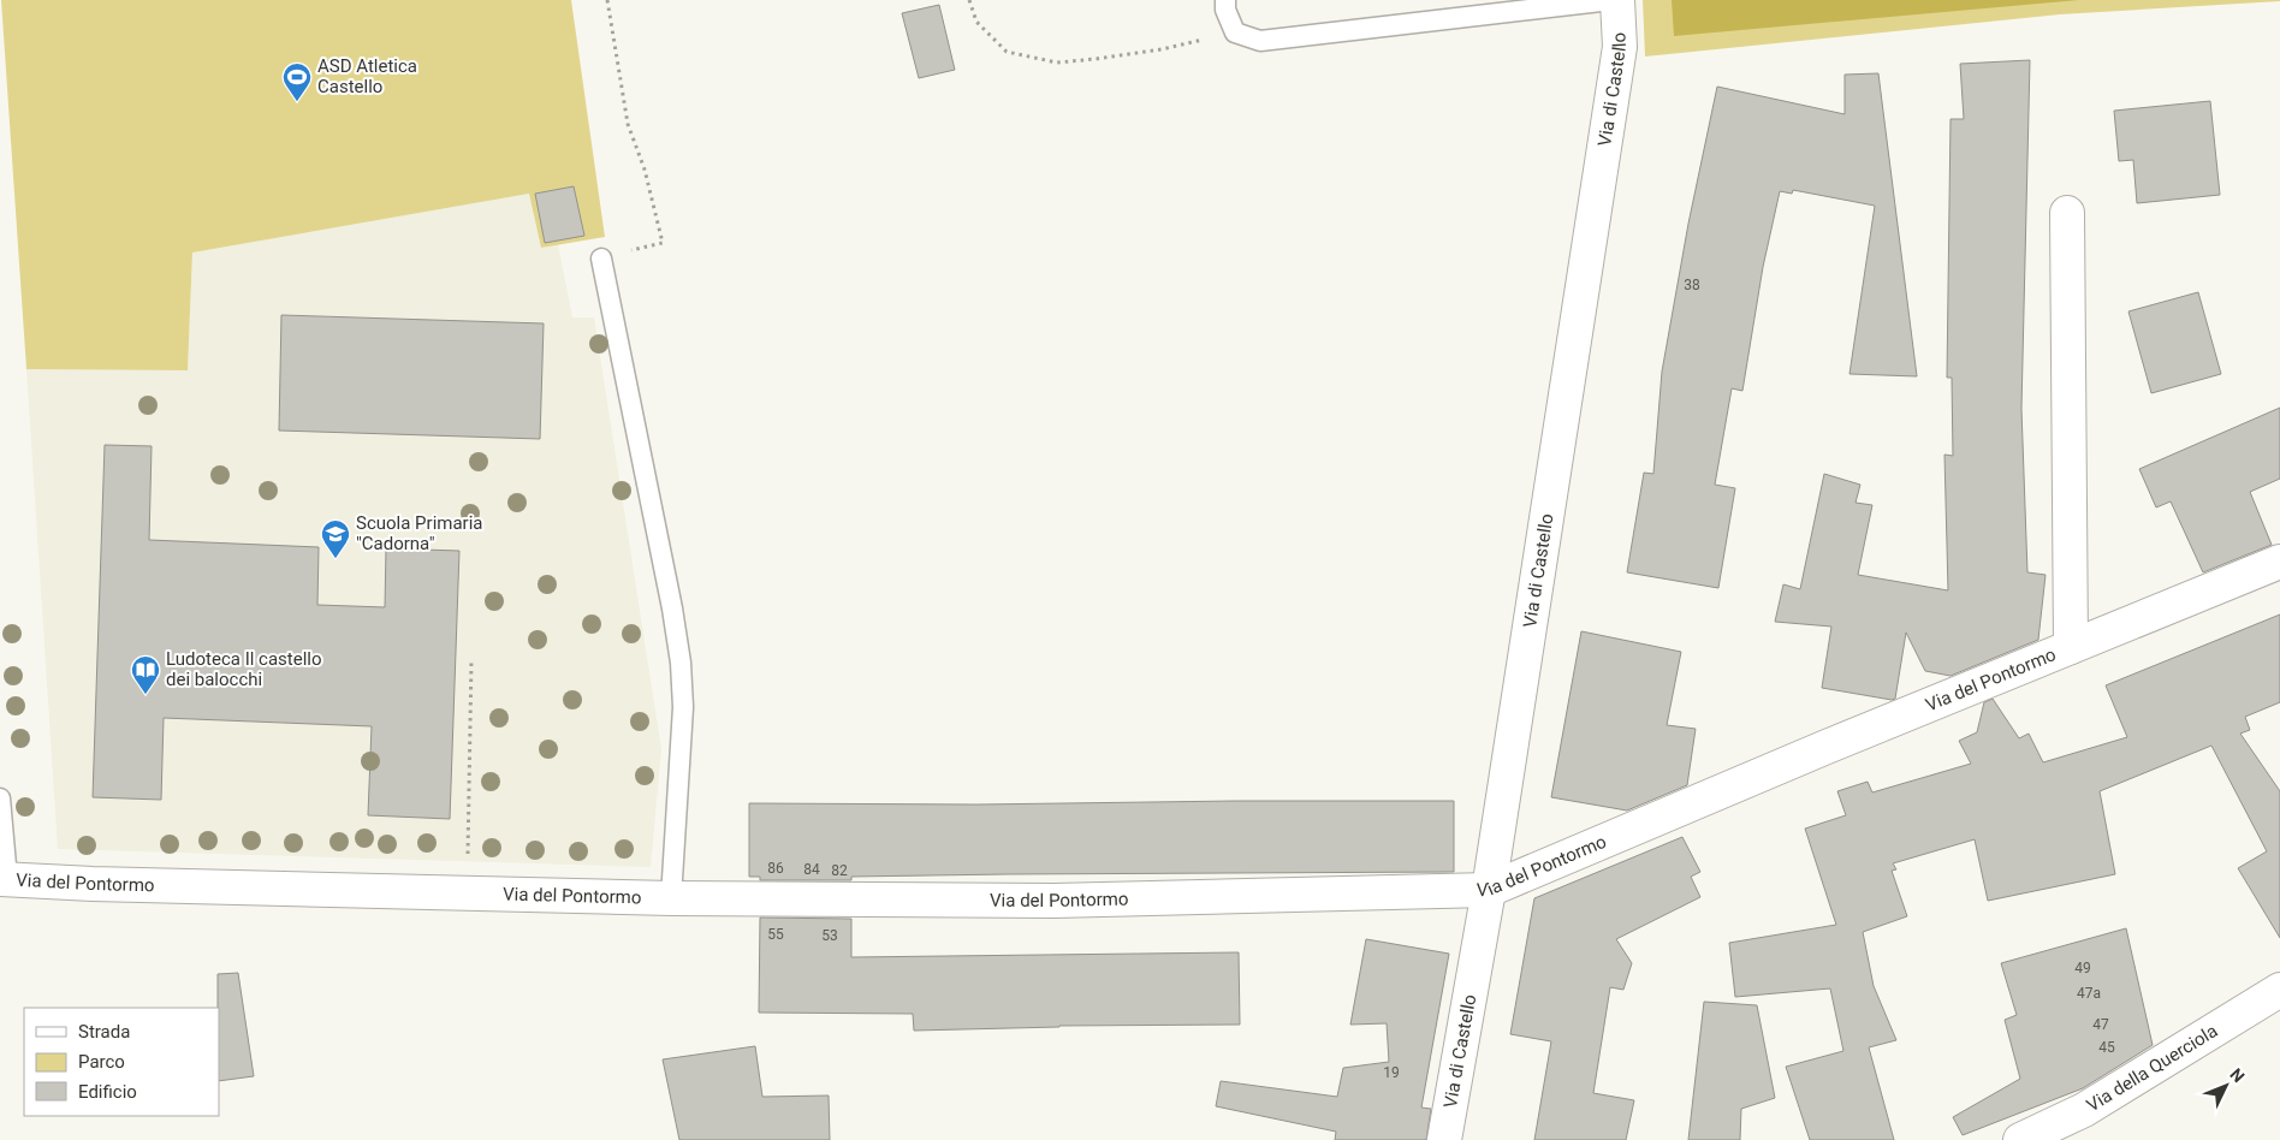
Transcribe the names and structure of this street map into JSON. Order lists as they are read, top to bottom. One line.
{"streets":{"street":["Via di Castello","Via del Pontormo","Via della Querciola"]},"crossings":[["Via di Castello","Via del Pontormo"]],"places":{"sports":["ASD Atletica Castello"],"school or university":["Scuola Primaria \"Cadorna\""],"library":["Ludoteca Il castello dei balocchi"]},"house_numbers":["38","86","84","82","55","53","49","47a","47","45","19"],"legend":["Strada","Parco","Edificio"],"north":"top right"}
